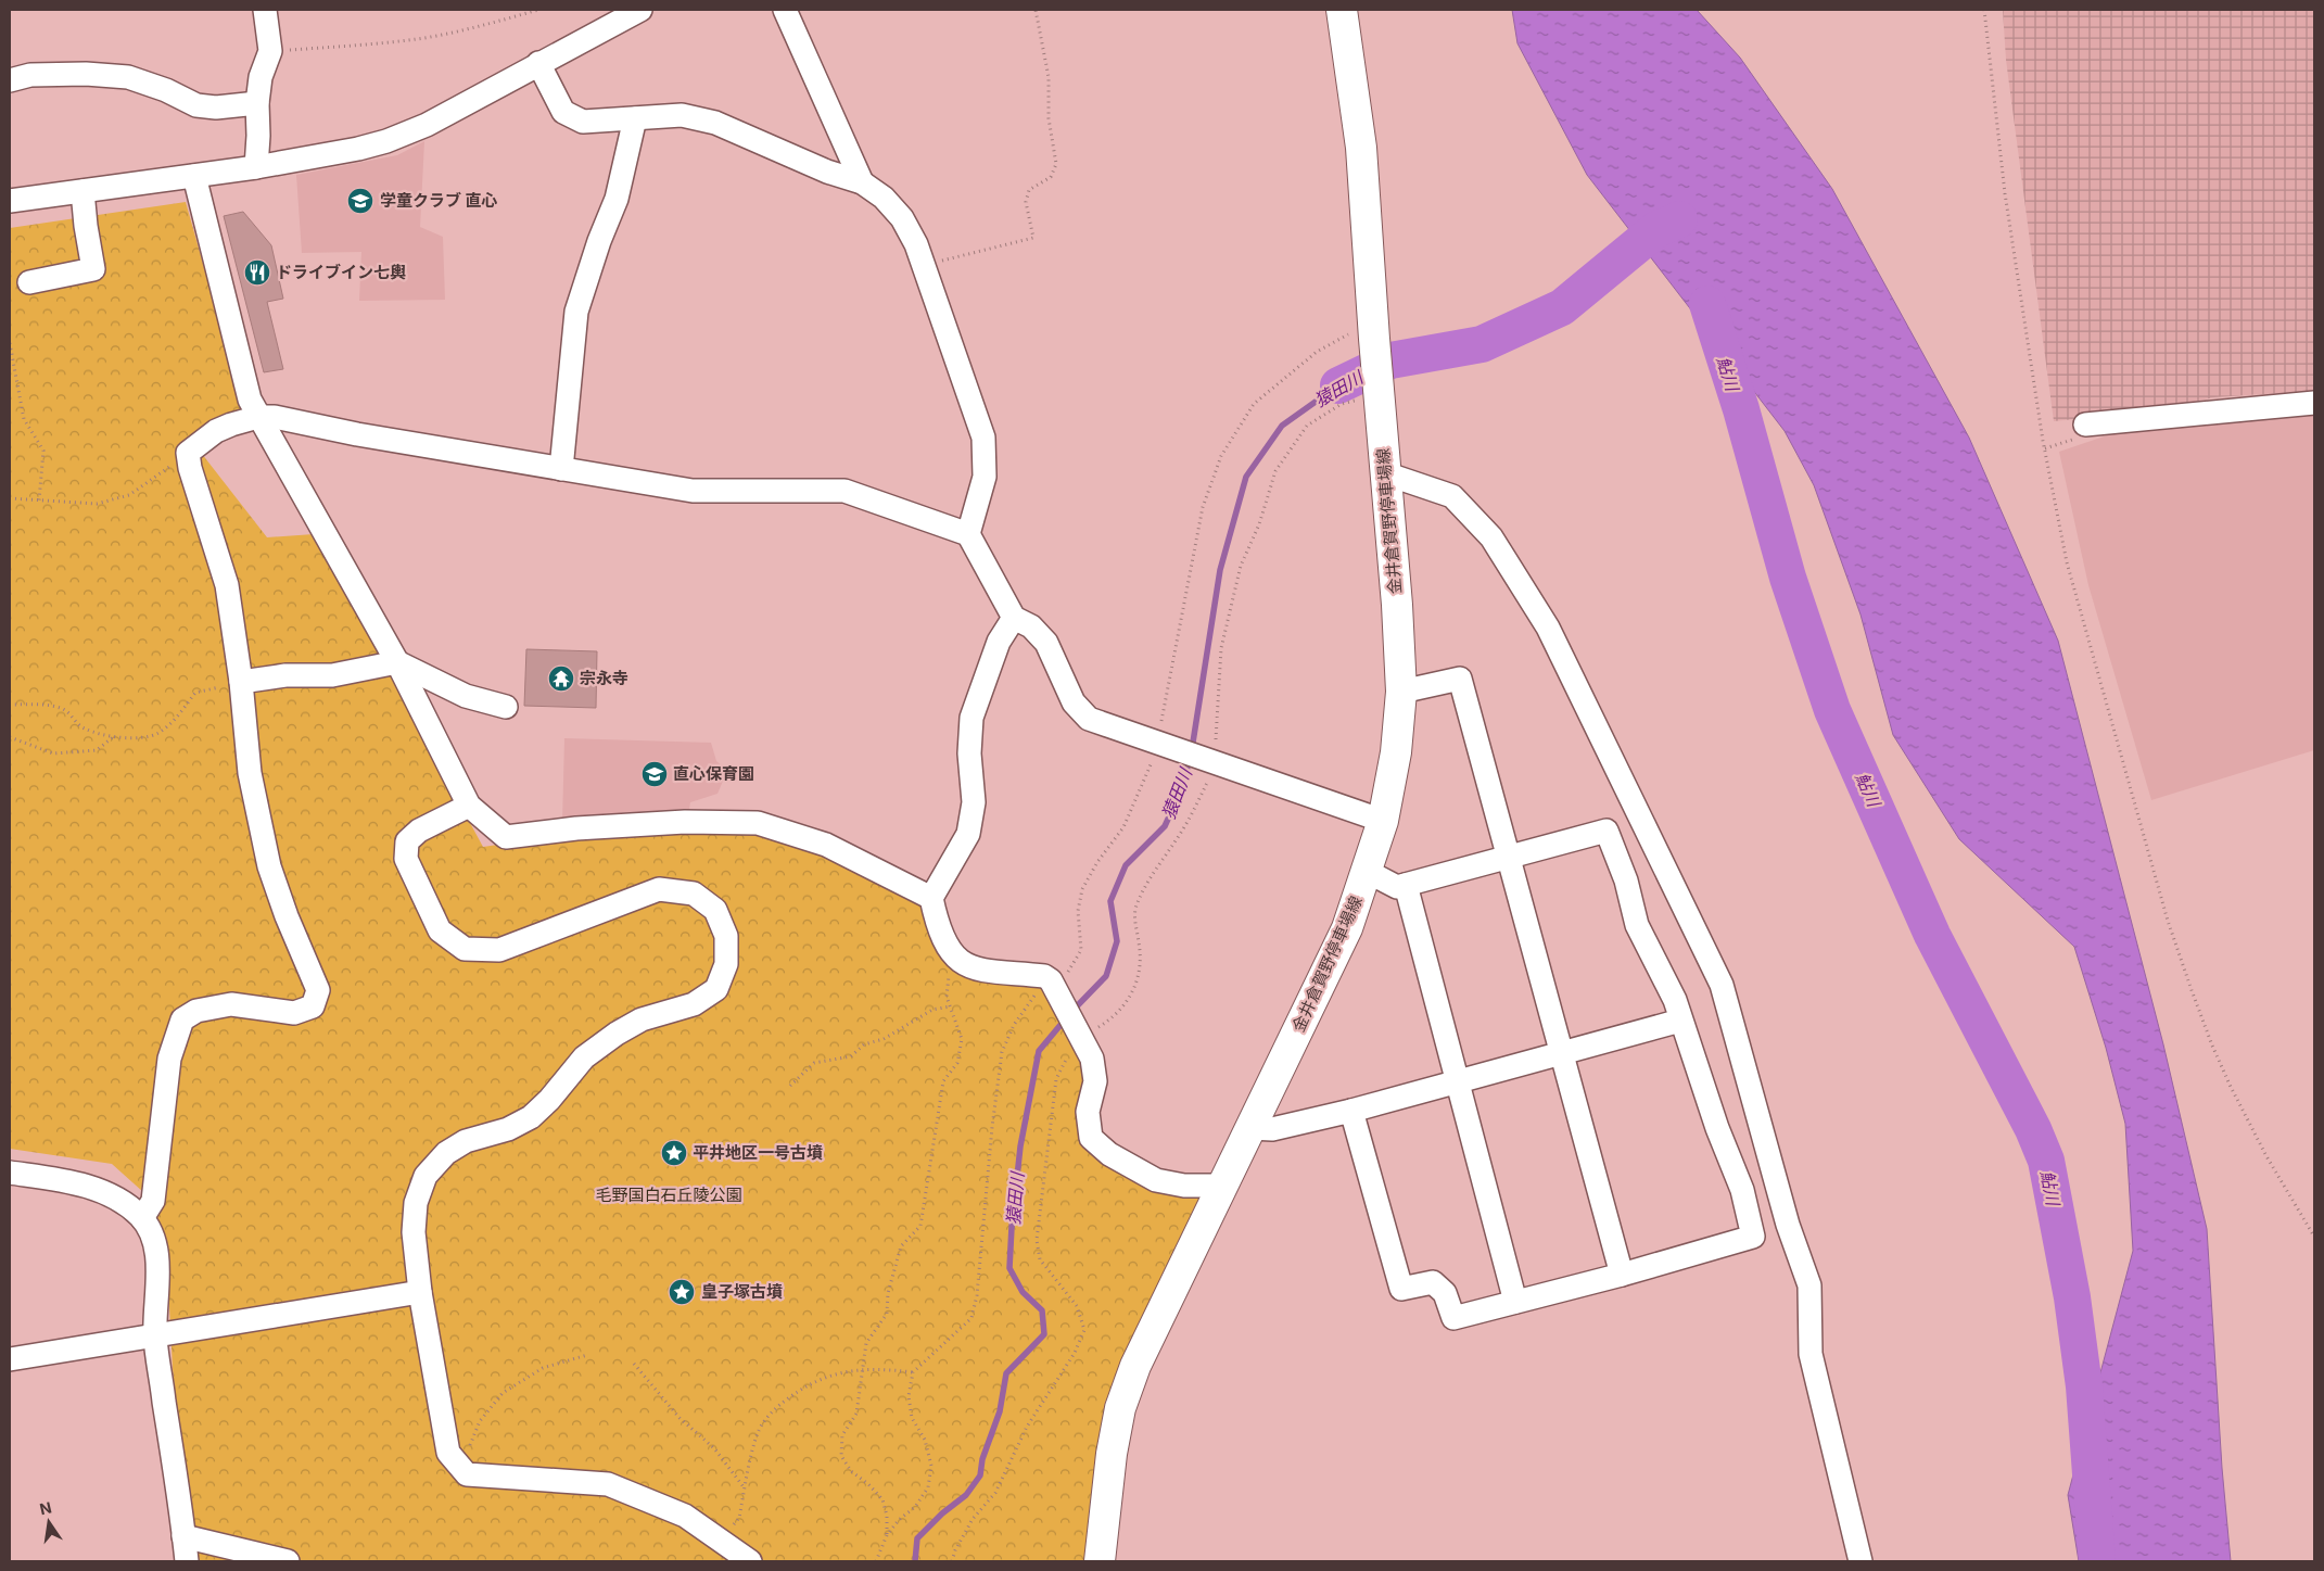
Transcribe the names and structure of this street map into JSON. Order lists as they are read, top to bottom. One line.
{"streets":{"main road":["金井倉賀野停車場線"]},"water":["鮎川","猿田川"],"parks":["毛野国白石丘陵公園"],"places":{"school or university":["学童クラブ 直心","直心保育園"],"restaurant":["ドライブイン七輿"],"temple":["宗永寺"],"place":["平井地区一号古墳","皇子塚古墳"]},"north":"top"}
